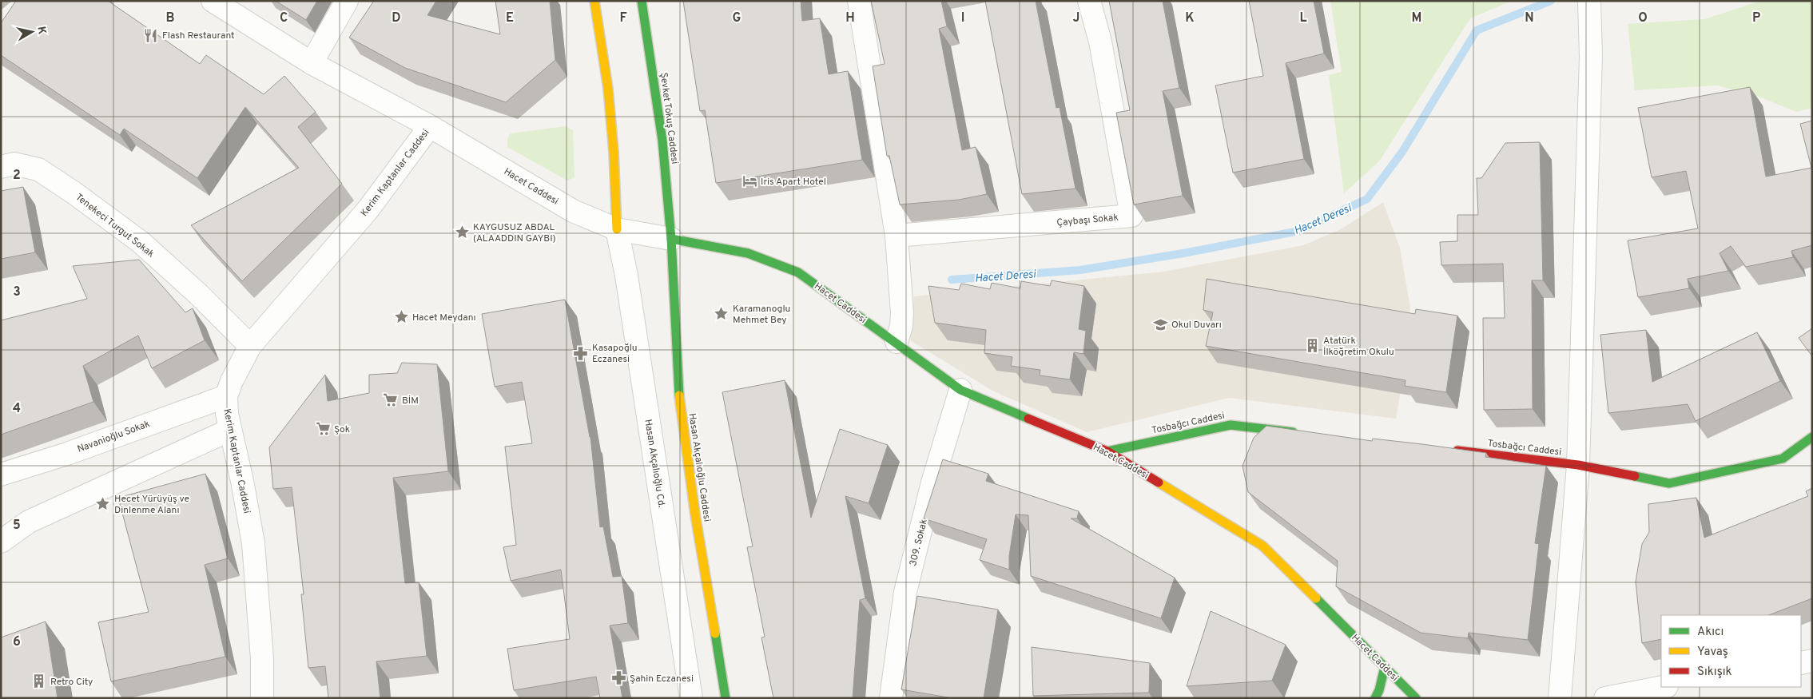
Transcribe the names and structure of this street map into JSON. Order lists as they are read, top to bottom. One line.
{"streets":{"street":["Şevket Tokuş Caddesi","Kerim Kaptanlar Caddesi","Hacet Caddesi","Çaybaşı Sokak","Tenekeci Turgut Sokak","Tosbağcı Caddesi","Navanioğlu Sokak","Hasan Akçalıoğlu Cd.","Hasan Akçalıoğlu Caddesi","309. Sokak"]},"crossings":[["Şevket Tokuş Caddesi","Hacet Caddesi"],["Şevket Tokuş Caddesi","Hasan Akçalıoğlu Caddesi"],["Kerim Kaptanlar Caddesi","Hacet Caddesi"],["Kerim Kaptanlar Caddesi","Tenekeci Turgut Sokak"],["Kerim Kaptanlar Caddesi","Navanioğlu Sokak"],["Hacet Caddesi","Tosbağcı Caddesi"],["Hacet Caddesi","Hasan Akçalıoğlu Cd."],["Hacet Caddesi","Hasan Akçalıoğlu Caddesi"],["Hacet Caddesi","309. Sokak"]],"water":["Hacet Deresi"],"places":{"restaurant":["Flash Restaurant"],"hotel":["Iris Apart Hotel"],"place":["KAYGUSUZ ABDAL (ALAADDIN GAYBI)","Karamanoglu Mehmet Bey","Hacet Meydanı","Hecet Yürüyüş ve Dinlenme Alanı"],"school or university":["Okul Duvarı"],"building":["Atatürk İlköğretim Okulu","Retro City"],"pharmacy":["Kasapoğlu Eczanesi","Şahin Eczanesi"],"supermarket":["BİM","Şok"]},"legend":["Akıcı","Yavaş","Sıkışık"],"north":"right","grid":{"columns":["B","C","D","E","F","G","H","I","J","K","L","M","N","O","P"],"rows":["2","3","4","5","6"]}}
